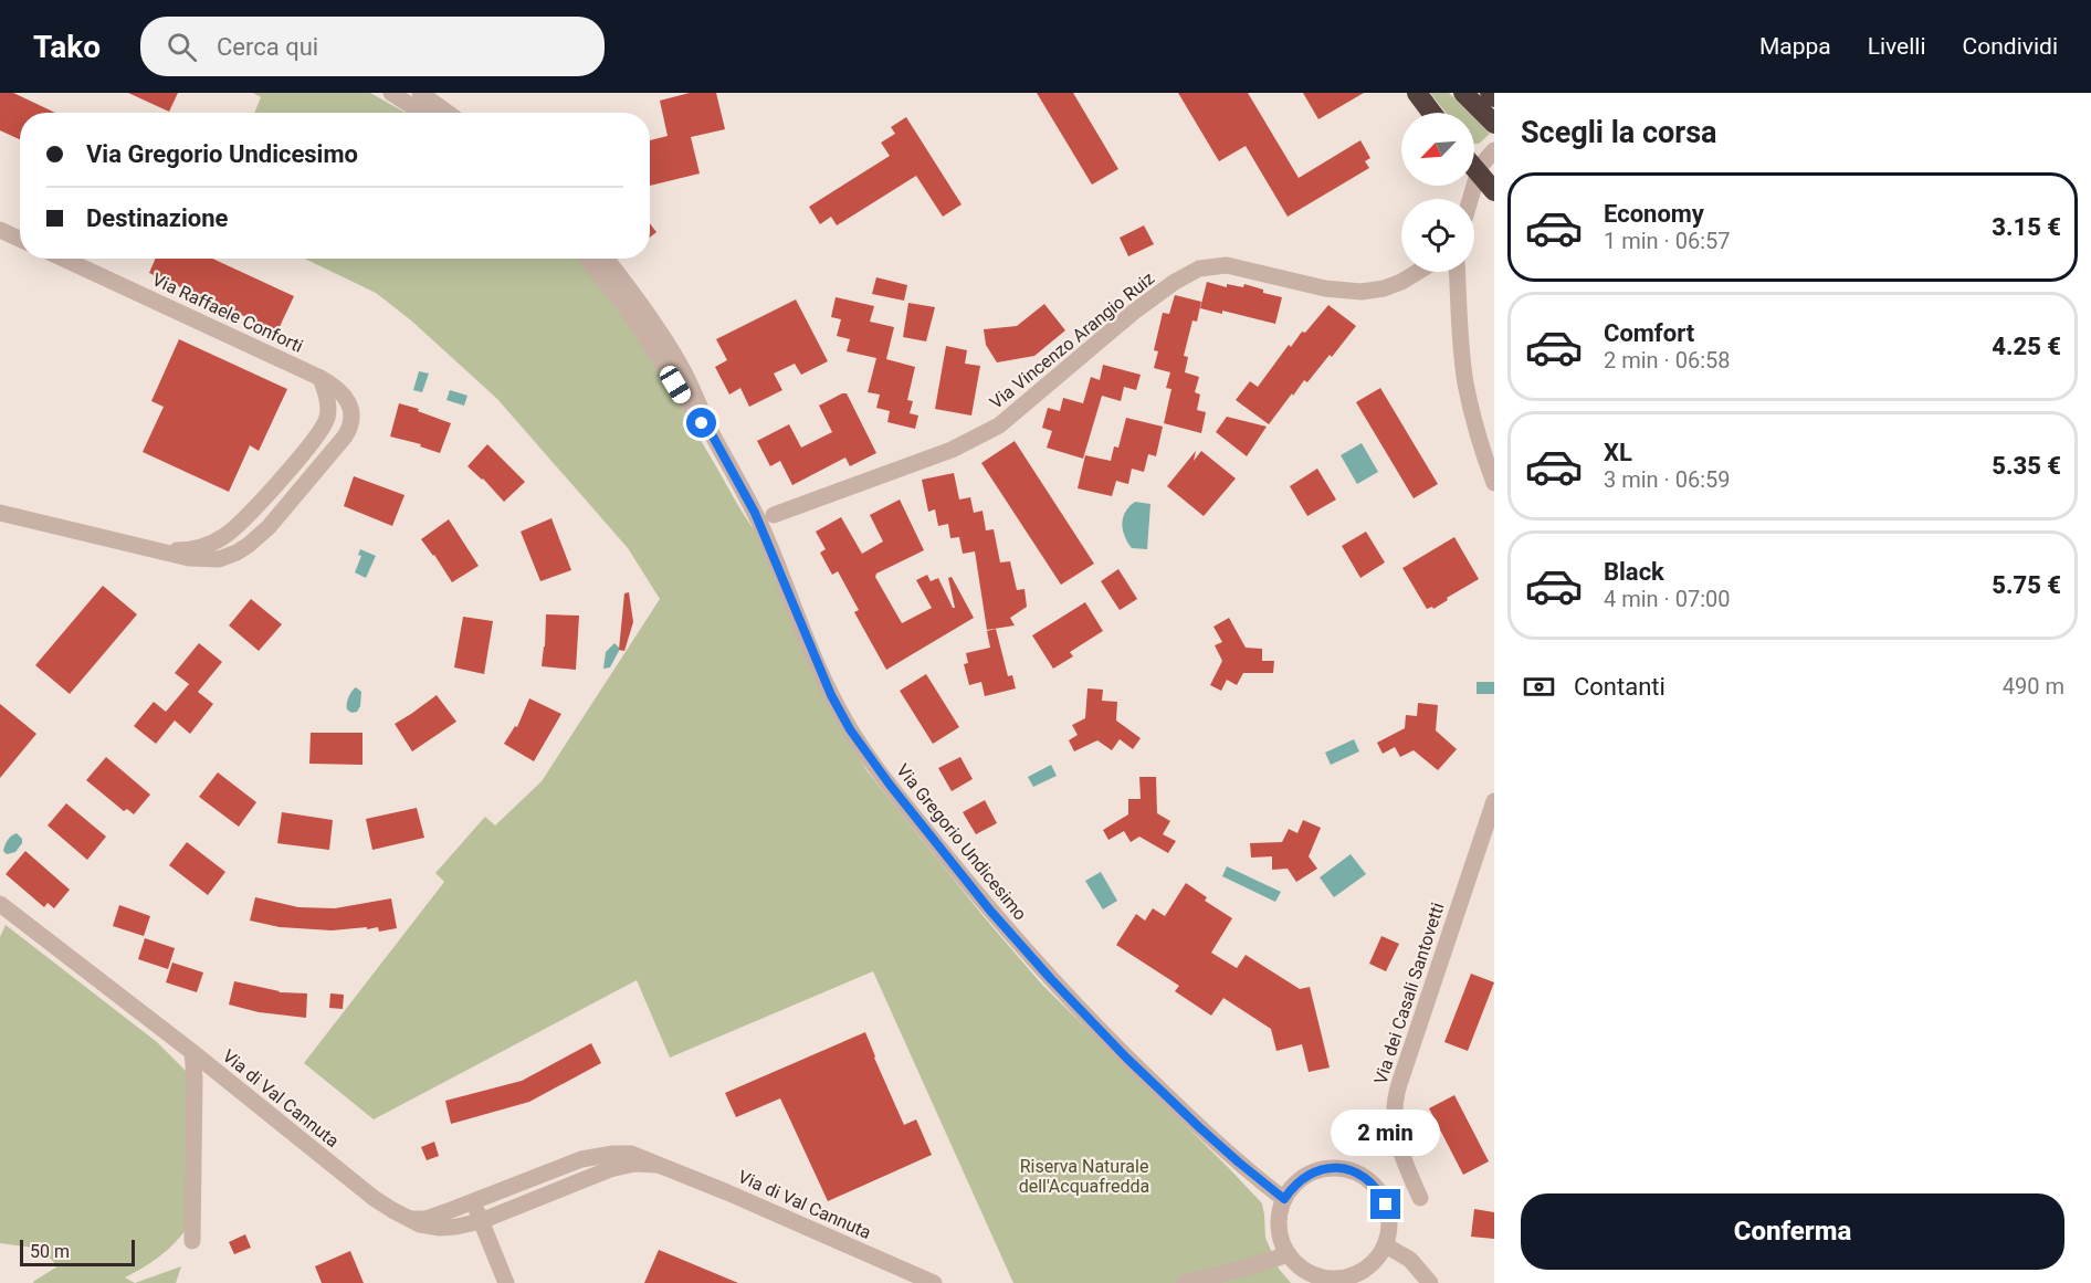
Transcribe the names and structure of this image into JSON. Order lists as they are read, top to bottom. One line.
{"streets":{"street":["Via Raffaele Conforti","Via Vincenzo Arangio Ruiz","Via Gregorio Undicesimo","Via dei Casali Santovetti","Via di Val Cannuta"]},"parks":["Riserva Naturale dell'Acquafredda"],"scale_bar":"50 m","north":"bottom left","page":{"header":"Tako","search":"Cerca qui","nav":["Mappa","Livelli","Condividi"],"heading":"Scegli la corsa","banner":["Via Gregorio Undicesimo","Destinazione"],"list":[{"name":"Economy","note":"1 min · 06:57","value":"3.15 €"},{"name":"Comfort","note":"2 min · 06:58","value":"4.25 €"},{"name":"XL","note":"3 min · 06:59","value":"5.35 €"},{"name":"Black","note":"4 min · 07:00","value":"5.75 €"}],"pay":["Contanti","490 m"],"bubble":"2 min","buttons":"Conferma","scale":"50 m"}}
